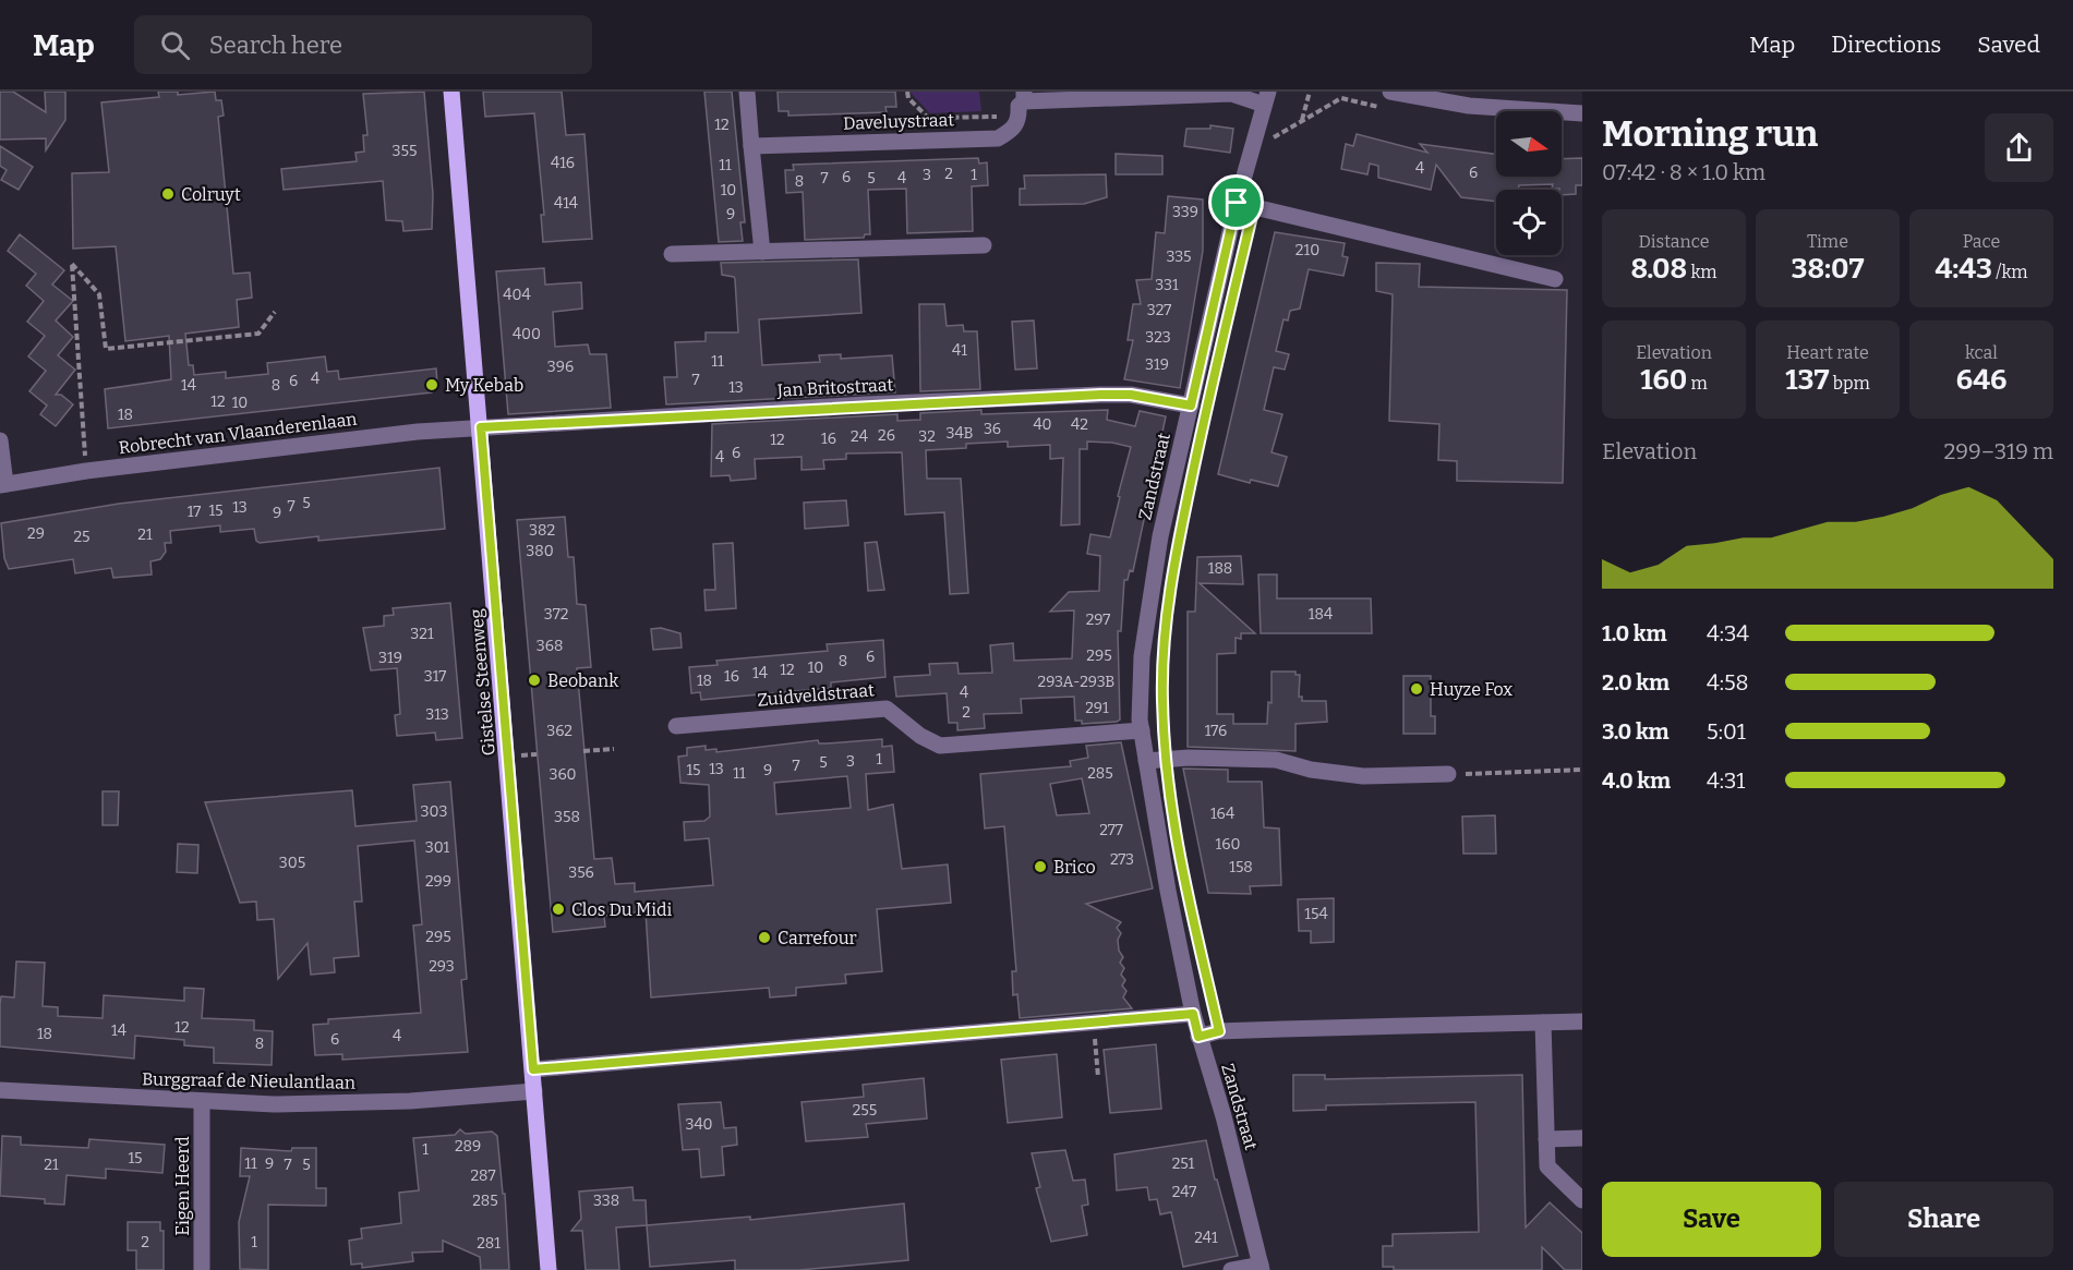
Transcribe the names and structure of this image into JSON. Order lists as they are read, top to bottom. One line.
{"streets":{"main road":["Gistelse Steenweg"],"street":["Daveluystraat","Jan Britostraat","Robrecht van Vlaanderenlaan","Zandstraat","Zuidveldstraat","Burggraaf de Nieulantlaan","Eigen Heerd"]},"crossings":[["Jan Britostraat","Robrecht van Vlaanderenlaan"],["Jan Britostraat","Zandstraat"],["Jan Britostraat","Gistelse Steenweg"],["Robrecht van Vlaanderenlaan","Gistelse Steenweg"],["Zandstraat","Zuidveldstraat"],["Gistelse Steenweg","Burggraaf de Nieulantlaan"],["Burggraaf de Nieulantlaan","Eigen Heerd"]],"places":["Colruyt","My Kebab","Beobank","Huyze Fox","Brico","Clos Du Midi","Carrefour"],"house_numbers":["12","355","416","11","4","6","2","3","1","6","7","5","4","8","10","414","339","9","210","335","331","404","327","400","323","41","11","319","396","4","7","6","14","8","13","12","10","18","40","42","36","34B","26","24","32","16","12","6","4","5","7","13","15","17","9","382","29","21","25","380","188","372","184","297","321","368","295","6","319","8","10","12","14","317","16","18","293A-293B","4","291","2","313","362","176","1","3","5","7","13","15","9","11","285","360","303","164","358","277","160","301","273","305","158","356","299","154","295","293","12","14","18","4","6","8","255","340","289","1","15","11","9","251","21","7","5","287","247","285","338","241","2","1","281"],"north":"right","page":{"header":"Map","search":"Search here","nav":["Map","Directions","Saved"],"heading":["Morning run","07:42 · 8 × 1.0 km"],"stats":[["Distance","8.08 km"],["Time","38:07"],["Pace","4:43 /km"],["Elevation","160 m"],["Heart rate","137 bpm"],["kcal","646"]],"chart":["Elevation","299–319 m"],"list":[{"name":"1.0 km","note":"4:34"},{"name":"2.0 km","note":"4:58"},{"name":"3.0 km","note":"5:01"},{"name":"4.0 km","note":"4:31"}],"buttons":["Save","Share"]}}
